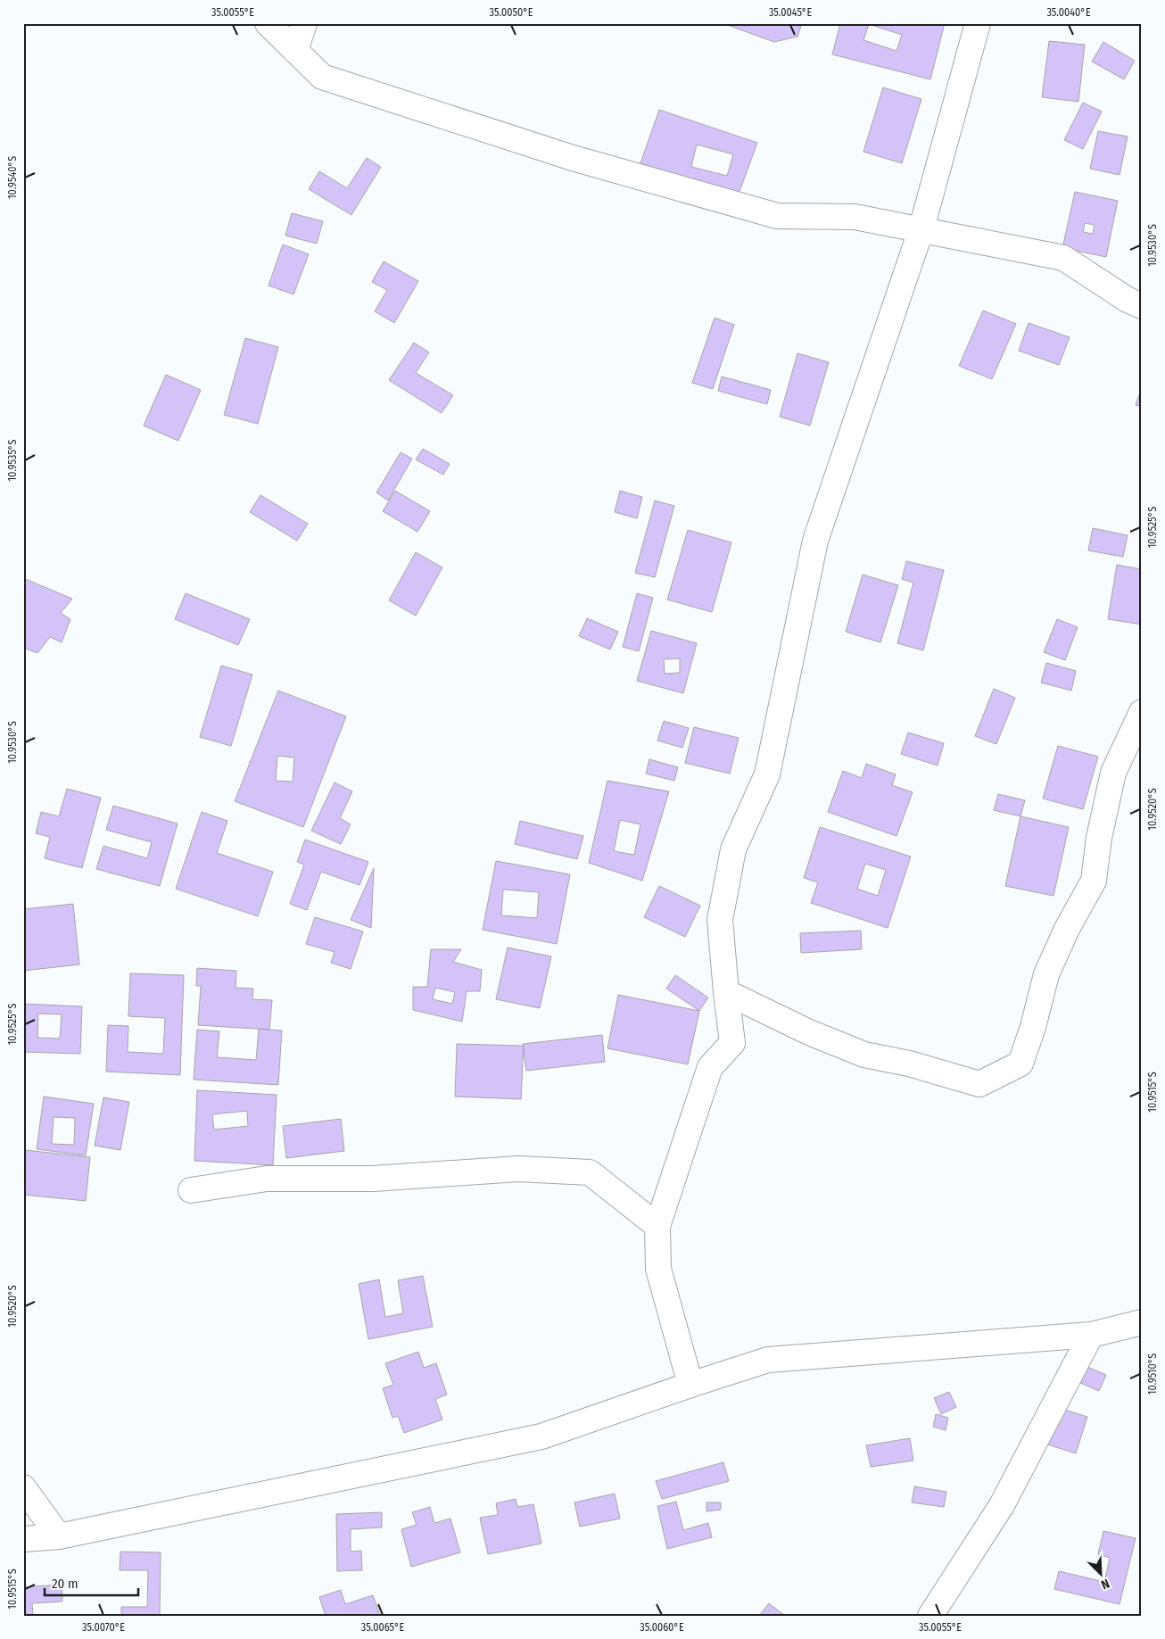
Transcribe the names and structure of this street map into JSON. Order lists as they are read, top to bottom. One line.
{"scale_bar":"20 m","north":"bottom right","coordinates":["35.0055°E","35.0050°E","35.0045°E","35.0040°E","10.9540°S","10.9530°S","10.9535°S","10.9525°S","10.9520°S","10.9515°S","10.9510°S","35.0070°E","35.0065°E","35.0060°E"]}
